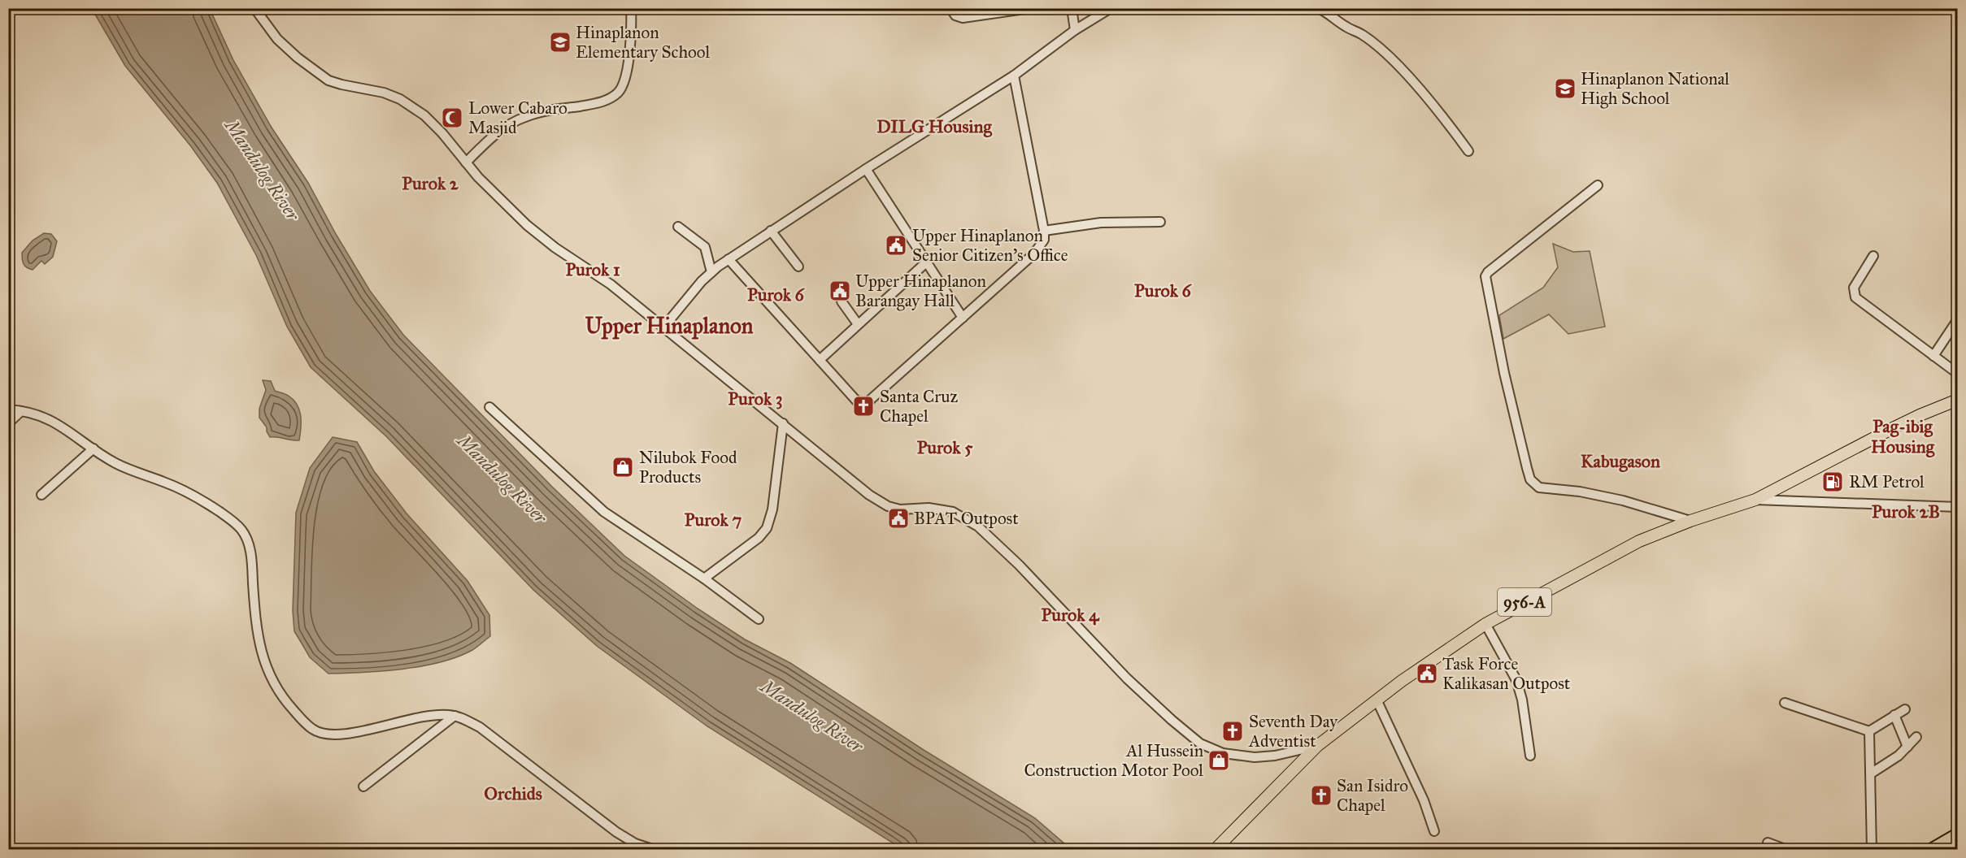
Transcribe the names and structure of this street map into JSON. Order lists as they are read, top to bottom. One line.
{"streets":{"main road":["956-A"]},"districts":["DILG Housing","Purok 2","Purok 1","Purok 6","Purok 6","Upper Hinaplanon","Purok 3","Pag-ibig Housing","Purok 5","Kabugason","Purok 2B","Purok 7","Purok 4","Orchids"],"water":["Mandulog River"],"places":{"school or university":["Hinaplanon Elementary School","Hinaplanon National High School"],"mosque":["Lower Cabaro Masjid"],"public building":["Upper Hinaplanon Senior Citizen's Office","Upper Hinaplanon Barangay Hall","BPAT Outpost","Task Force Kalikasan Outpost"],"church":["Santa Cruz Chapel","Seventh Day Adventist","San Isidro Chapel"],"shop":["Nilubok Food Products","Al Hussein Construction Motor Pool"],"fuel station":["RM Petrol"]}}
